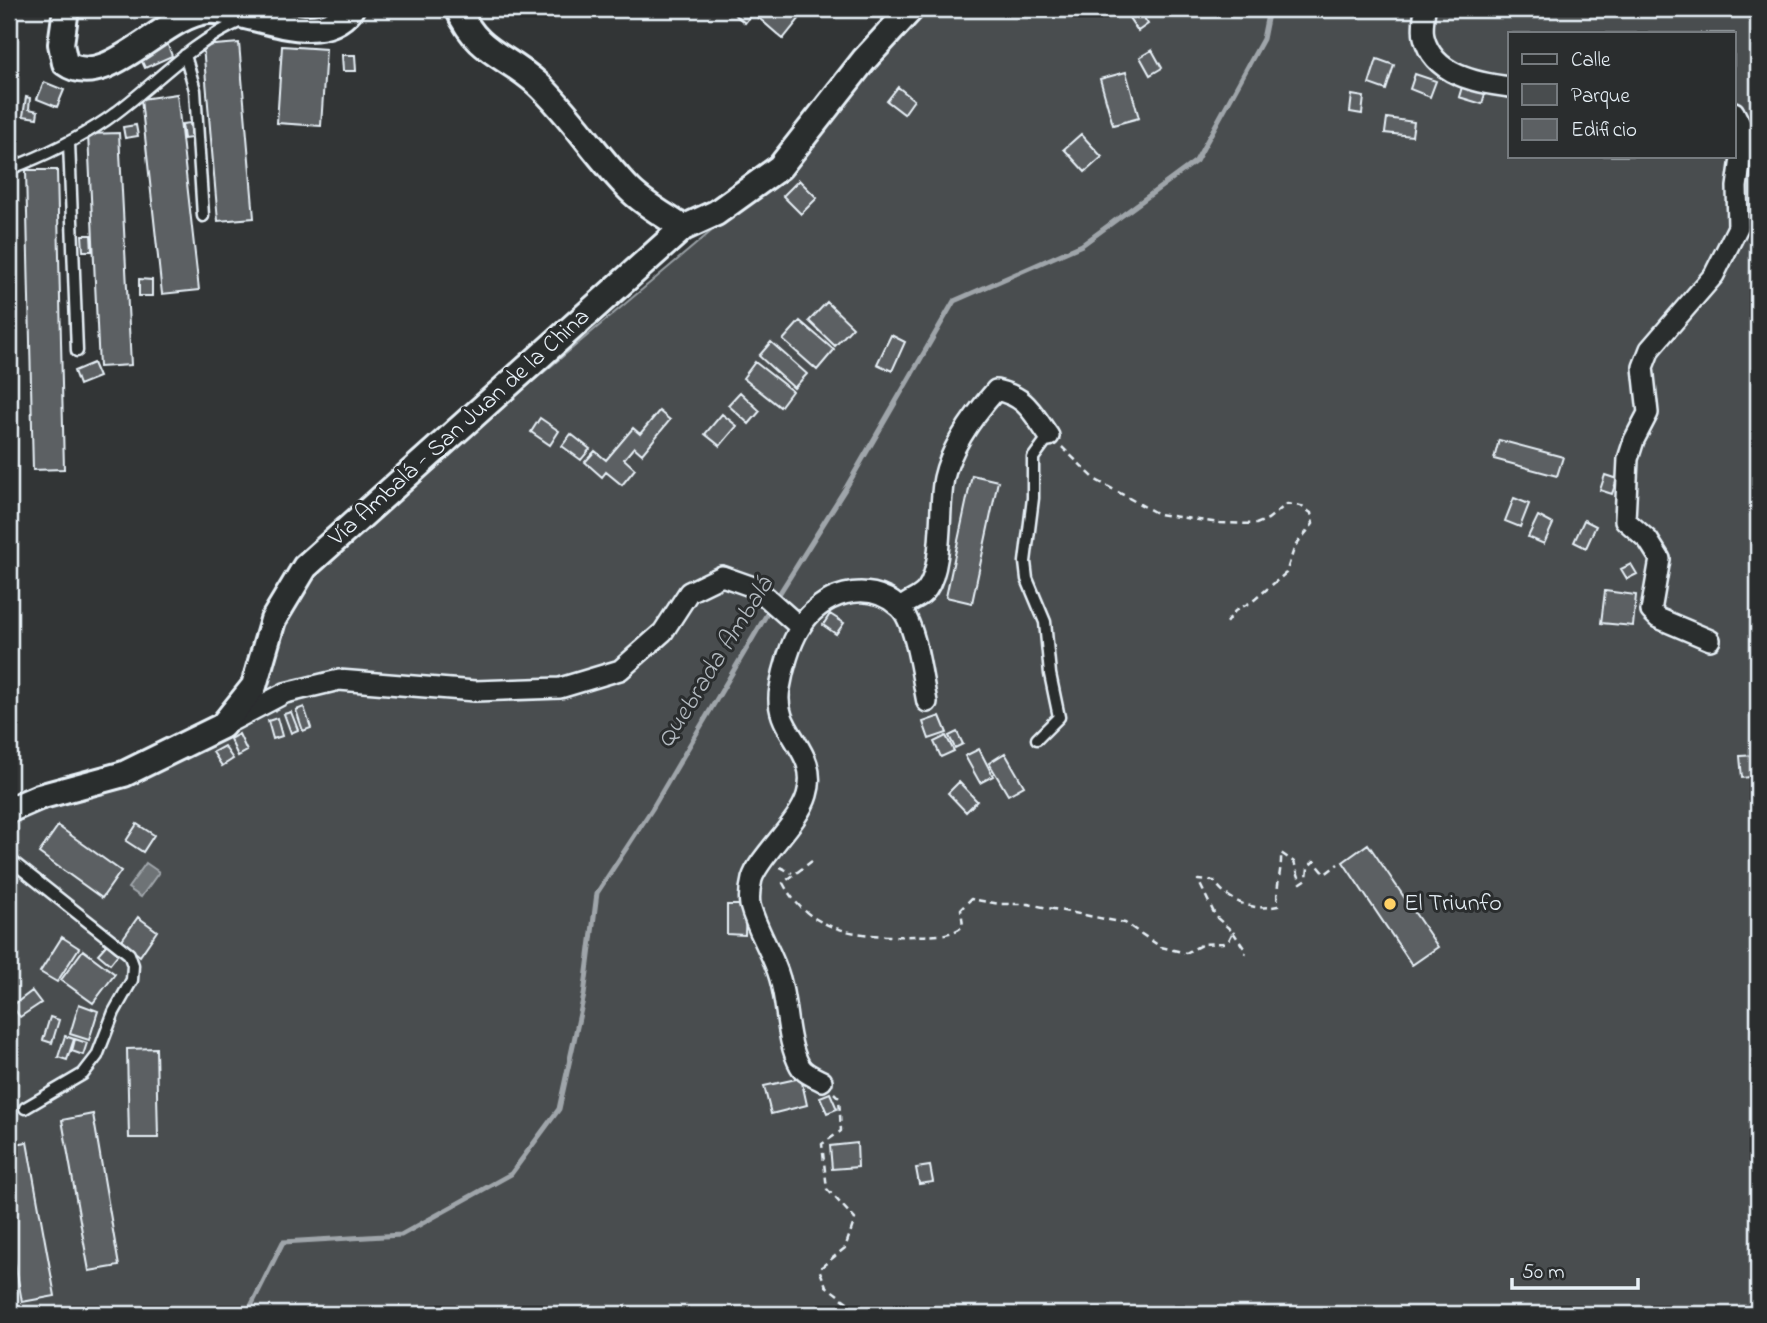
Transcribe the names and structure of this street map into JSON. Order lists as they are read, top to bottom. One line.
{"streets":{"street":["Vía Ambalá - San Juan de la China"]},"water":["Quebrada Ambalá"],"places":["El Triunfo"],"legend":["Calle","Parque","Edificio"],"scale_bar":"50 m"}
